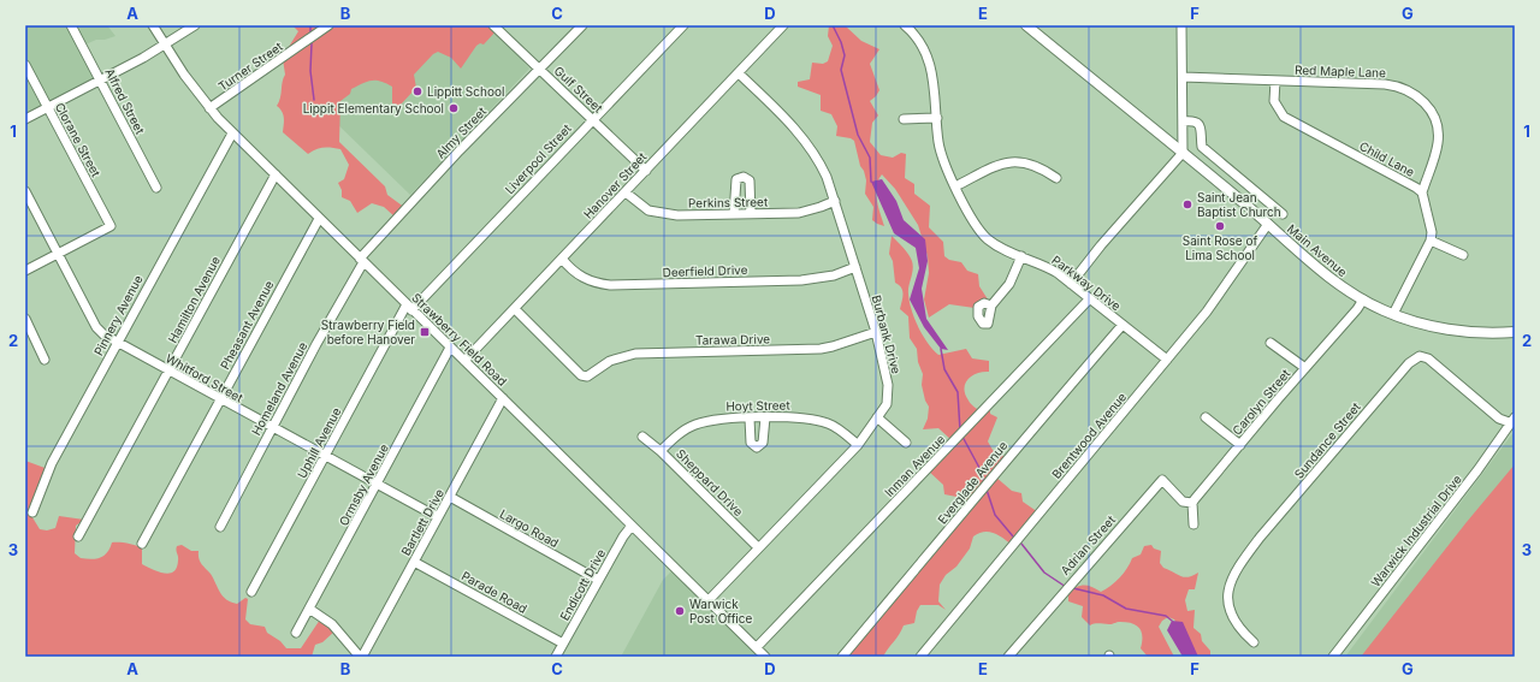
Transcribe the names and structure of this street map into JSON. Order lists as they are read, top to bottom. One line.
{"streets":{"main road":["Main Avenue"],"street":["Turner Street","Red Maple Lane","Gulf Street","Alfred Street","Almy Street","Clorane Street","Liverpool Street","Child Lane","Hanover Street","Perkins Street","Deerfield Drive","Parkway Drive","Hamilton Avenue","Pinnery Avenue","Pheasant Avenue","Burbank Drive","Strawberry Field Road","Tarawa Drive","Whitford Street","Homeland Avenue","Carolyn Street","Hoyt Street","Brentwood Avenue","Sundance Street","Uphill Avenue","Inman Avenue","Sheppard Drive","Everglade Avenue","Ormsby Avenue","Bartlett Drive","Largo Road","Warwick Industrial Drive","Adrian Street","Endicott Drive","Parade Road"]},"crossings":[["Turner Street","Strawberry Field Road"],["Red Maple Lane","Child Lane"],["Gulf Street","Almy Street"],["Gulf Street","Liverpool Street"],["Gulf Street","Hanover Street"],["Almy Street","Strawberry Field Road"],["Almy Street","Homeland Avenue"],["Clorane Street","Whitford Street"],["Liverpool Street","Strawberry Field Road"],["Liverpool Street","Uphill Avenue"],["Hanover Street","Perkins Street"],["Hanover Street","Deerfield Drive"],["Hanover Street","Burbank Drive"],["Hanover Street","Strawberry Field Road"],["Hanover Street","Tarawa Drive"],["Perkins Street","Burbank Drive"],["Main Avenue","Carolyn Street"],["Main Avenue","Brentwood Avenue"],["Deerfield Drive","Burbank Drive"],["Parkway Drive","Brentwood Avenue"],["Parkway Drive","Inman Avenue"],["Parkway Drive","Everglade Avenue"],["Hamilton Avenue","Strawberry Field Road"],["Hamilton Avenue","Whitford Street"],["Pinnery Avenue","Strawberry Field Road"],["Pinnery Avenue","Whitford Street"],["Pheasant Avenue","Strawberry Field Road"],["Pheasant Avenue","Whitford Street"],["Burbank Drive","Strawberry Field Road"],["Burbank Drive","Tarawa Drive"],["Burbank Drive","Hoyt Street"],["Burbank Drive","Sheppard Drive"],["Strawberry Field Road","Homeland Avenue"],["Strawberry Field Road","Uphill Avenue"],["Strawberry Field Road","Inman Avenue"],["Strawberry Field Road","Ormsby Avenue"],["Strawberry Field Road","Bartlett Drive"],["Strawberry Field Road","Endicott Drive"],["Whitford Street","Homeland Avenue"],["Whitford Street","Uphill Avenue"],["Whitford Street","Ormsby Avenue"],["Whitford Street","Bartlett Drive"],["Carolyn Street","Adrian Street"],["Hoyt Street","Sheppard Drive"],["Sundance Street","Warwick Industrial Drive"],["Bartlett Drive","Largo Road"],["Bartlett Drive","Parade Road"],["Largo Road","Endicott Drive"],["Endicott Drive","Parade Road"]],"places":{"other":["Lippitt School","Lippit Elementary School","Saint Jean Baptist Church","Saint Rose of Lima School","Warwick Post Office"],"transit":["Strawberry Field before Hanover"]},"grid":{"columns":["A","B","C","D","E","F","G"],"rows":["1","2","3"]}}
